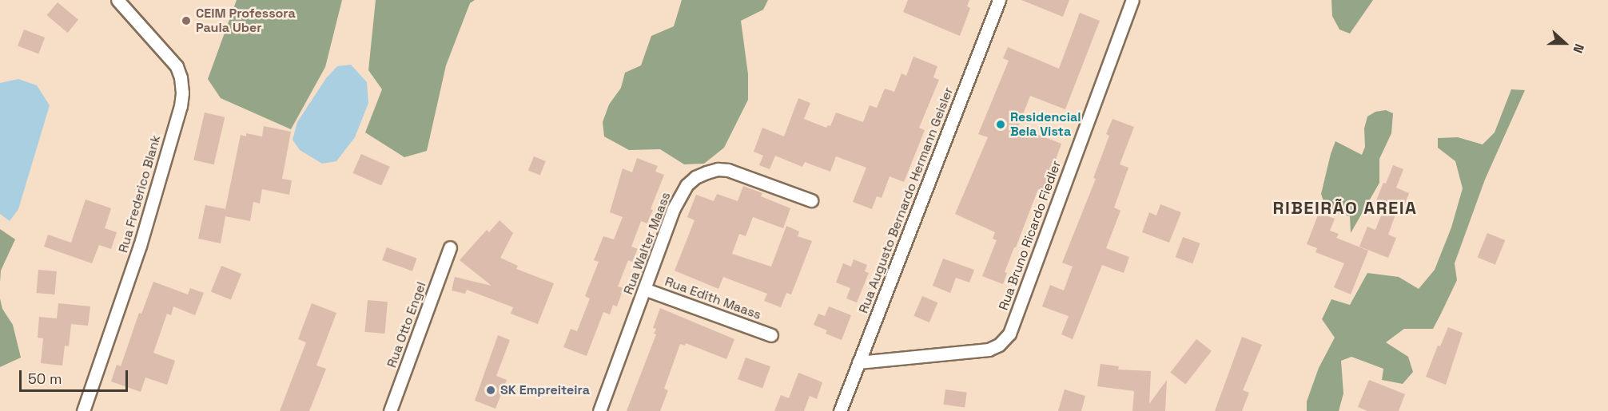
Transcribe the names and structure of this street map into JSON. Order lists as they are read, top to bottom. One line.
{"streets":{"street":["Rua Frederico Blank","Rua Augusto Bernardo Hermann Geisler","Rua Bruno Ricardo Fiedler","Rua Walter Maass","Rua Edith Maass","Rua Otto Engel"]},"crossings":[["Rua Augusto Bernardo Hermann Geisler","Rua Bruno Ricardo Fiedler"],["Rua Walter Maass","Rua Edith Maass"]],"districts":["RIBEIRÃO AREIA"],"places":["CEIM Professora Paula Uber","Residencial Bela Vista","SK Empreiteira"],"scale_bar":"50 m","north":"right"}
